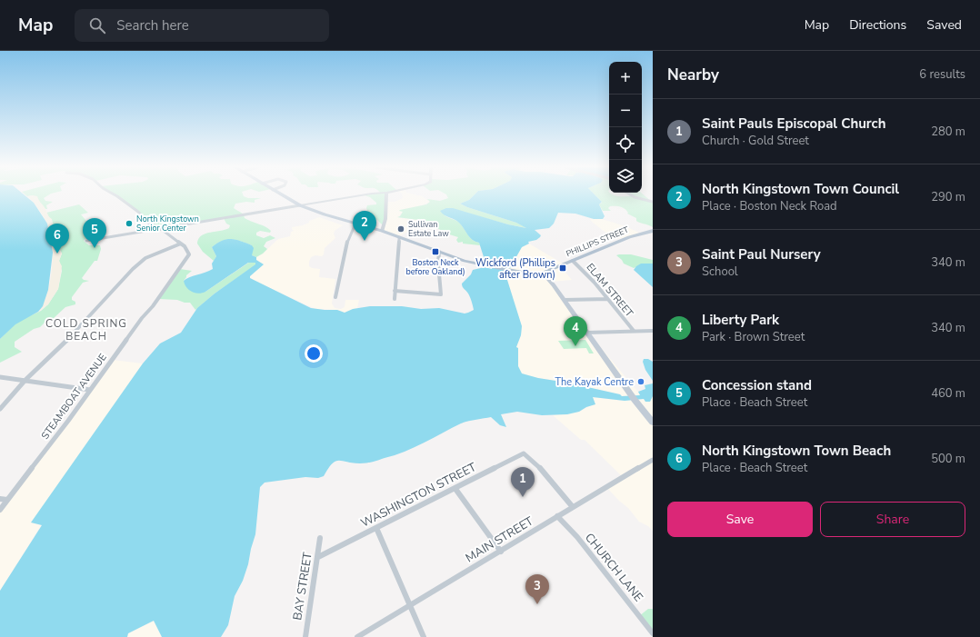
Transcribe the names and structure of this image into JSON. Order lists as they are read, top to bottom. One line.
{"streets":{"main road":["PHILLIPS STREET"],"street":["ELAM STREET","STEAMBOAT AVENUE","WASHINGTON STREET","MAIN STREET","CHURCH LANE","BAY STREET"]},"crossings":[["PHILLIPS STREET","ELAM STREET"],["WASHINGTON STREET","MAIN STREET"],["WASHINGTON STREET","BAY STREET"],["MAIN STREET","CHURCH LANE"]],"districts":["COLD SPRING BEACH"],"places":{"other":["North Kingstown Senior Center","Sullivan Estate Law","The Kayak Centre"],"transit":["Boston Neck before Oakland)","Wickford (Phillips after Brown)"]},"page":{"header":"Map","search":"Search here","nav":["Map","Directions","Saved"],"heading":["Nearby","6 results"],"map_buttons":["+","−"],"list":[{"mark":"1","name":"Saint Pauls Episcopal Church","note":"Church · Gold Street","value":"280 m"},{"mark":"2","name":"North Kingstown Town Council","note":"Place · Boston Neck Road","value":"290 m"},{"mark":"3","name":"Saint Paul Nursery","note":"School","value":"340 m"},{"mark":"4","name":"Liberty Park","note":"Park · Brown Street","value":"340 m"},{"mark":"5","name":"Concession stand","note":"Place · Beach Street","value":"460 m"},{"mark":"6","name":"North Kingstown Town Beach","note":"Place · Beach Street","value":"500 m"}],"pins":["2","5","6","4","1","3"],"buttons":["Save","Share"]}}
